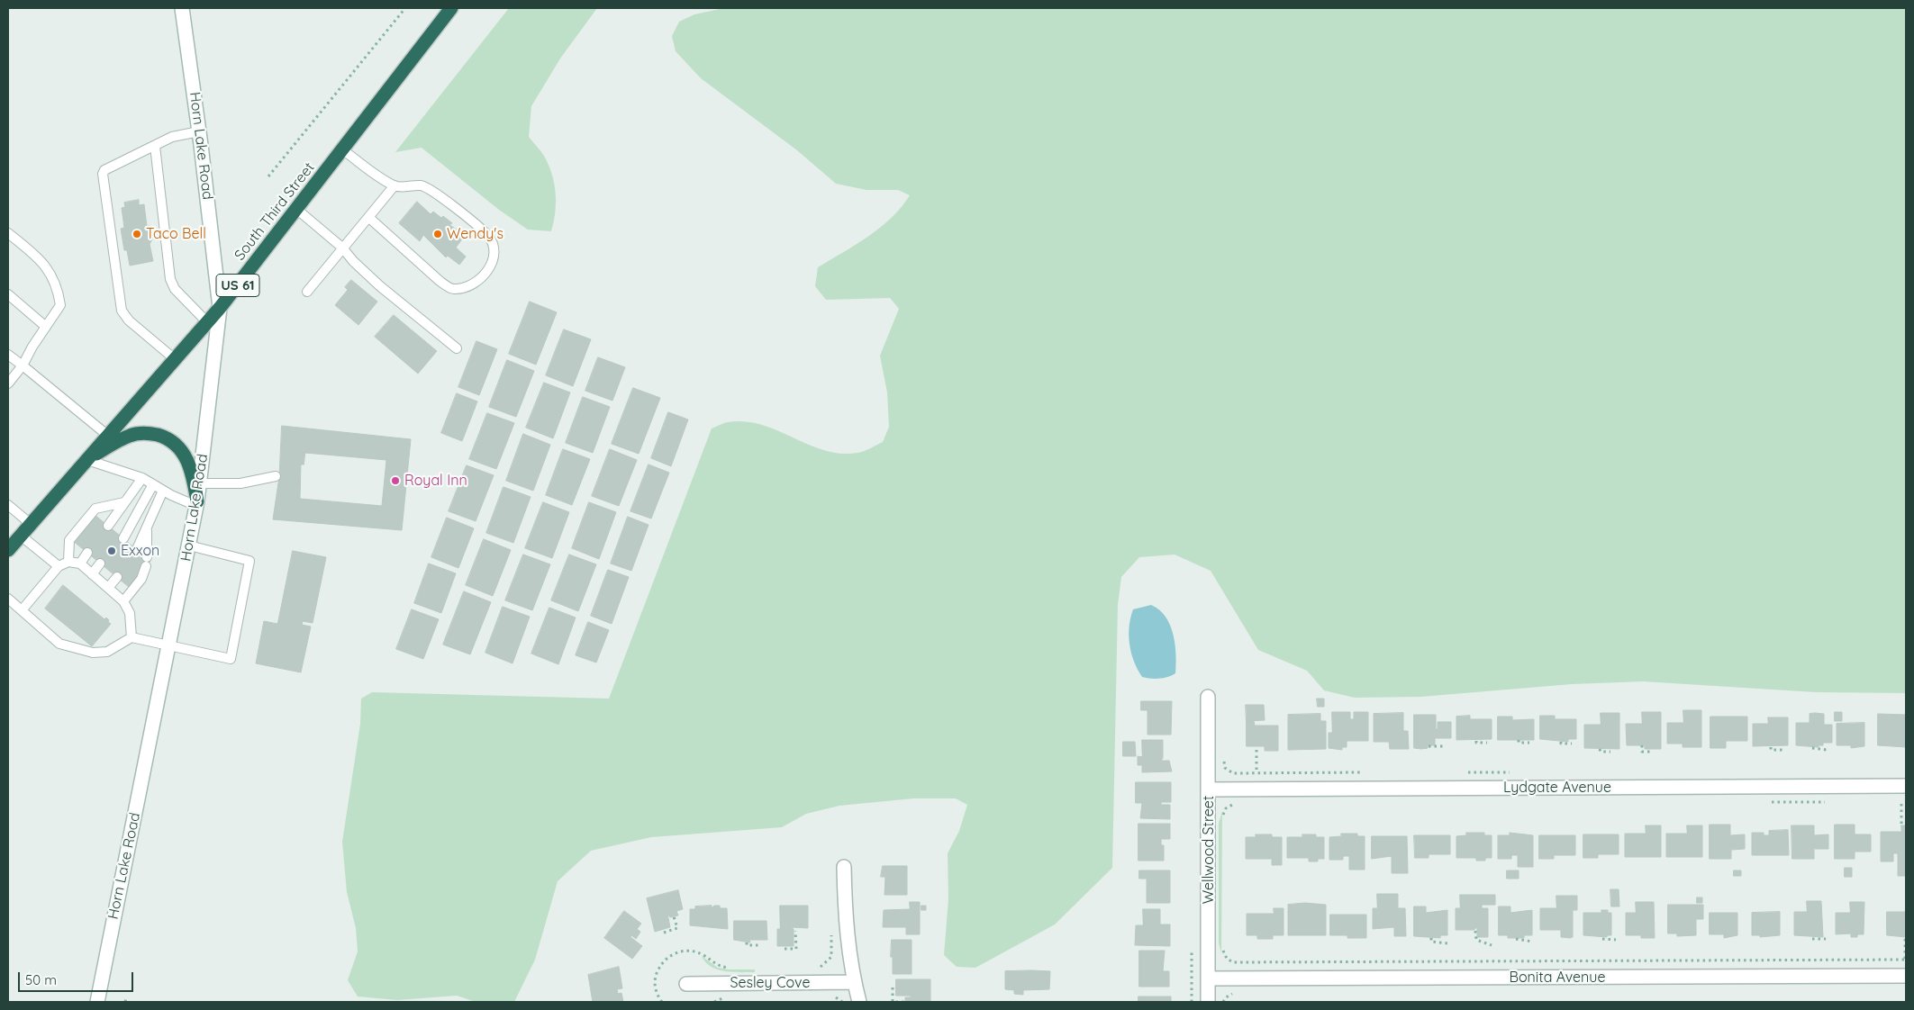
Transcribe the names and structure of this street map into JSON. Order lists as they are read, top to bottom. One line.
{"streets":{"highway":["South Third Street","US 61"],"street":["Horn Lake Road","Lydgate Avenue","Wellwood Street","Bonita Avenue","Sesley Cove"]},"crossings":[["Horn Lake Road","South Third Street"],["Lydgate Avenue","Wellwood Street"],["Wellwood Street","Bonita Avenue"]],"places":["Taco Bell","Wendy's","Royal Inn","Exxon"],"scale_bar":"50 m"}
